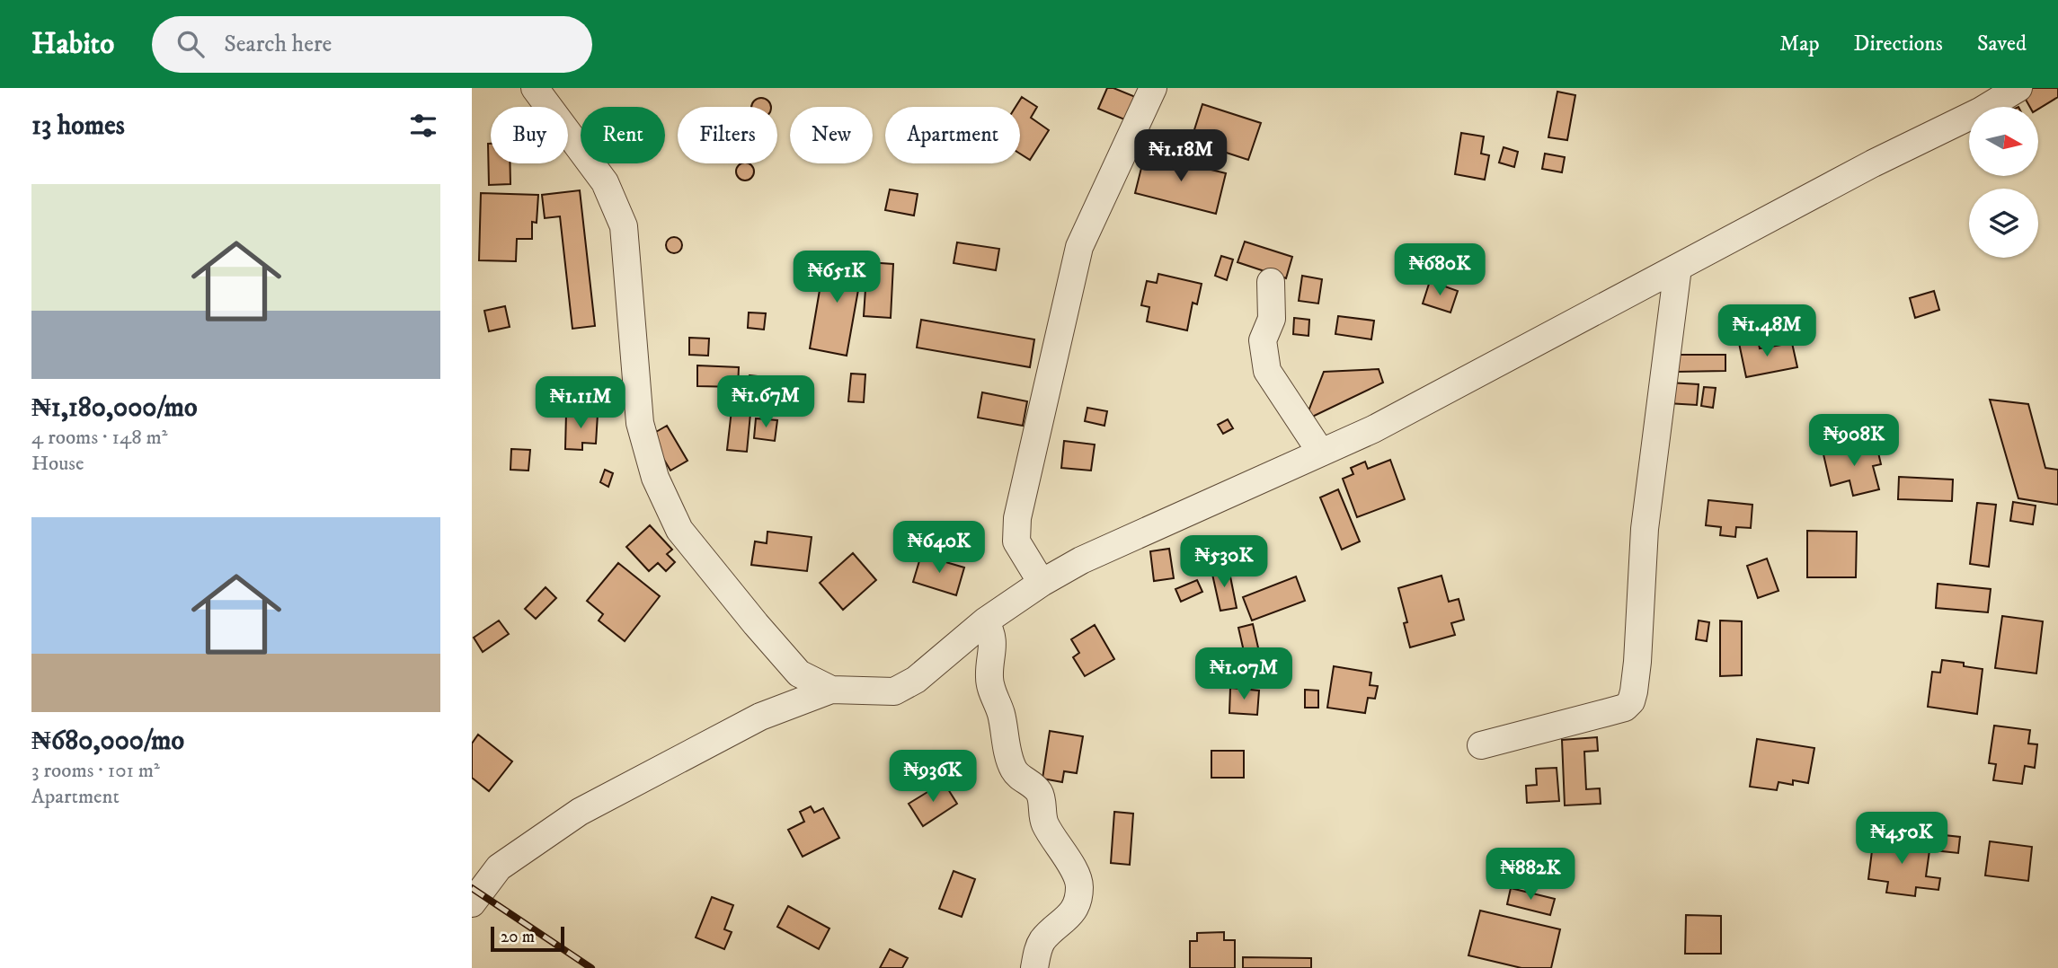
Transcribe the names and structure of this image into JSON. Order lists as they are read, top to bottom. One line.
{"scale_bar":"20 m","north":"right","page":{"header":"Habito","search":"Search here","nav":["Map","Directions","Saved"],"heading":"13 homes","chip":["Buy","Rent","Filters","New","Apartment"],"price":["₦1.18M","₦680K","₦651K","₦1.48M","₦1.67M","₦1.11M","₦908K","₦640K","₦530K","₦1.07M","₦936K","₦450K","₦882K"],"list":[{"name":"₦1,180,000/mo","note":"4 rooms · 148 m² · House"},{"name":"₦680,000/mo","note":"3 rooms · 101 m² · Apartment"}],"scale":"20 m"}}
